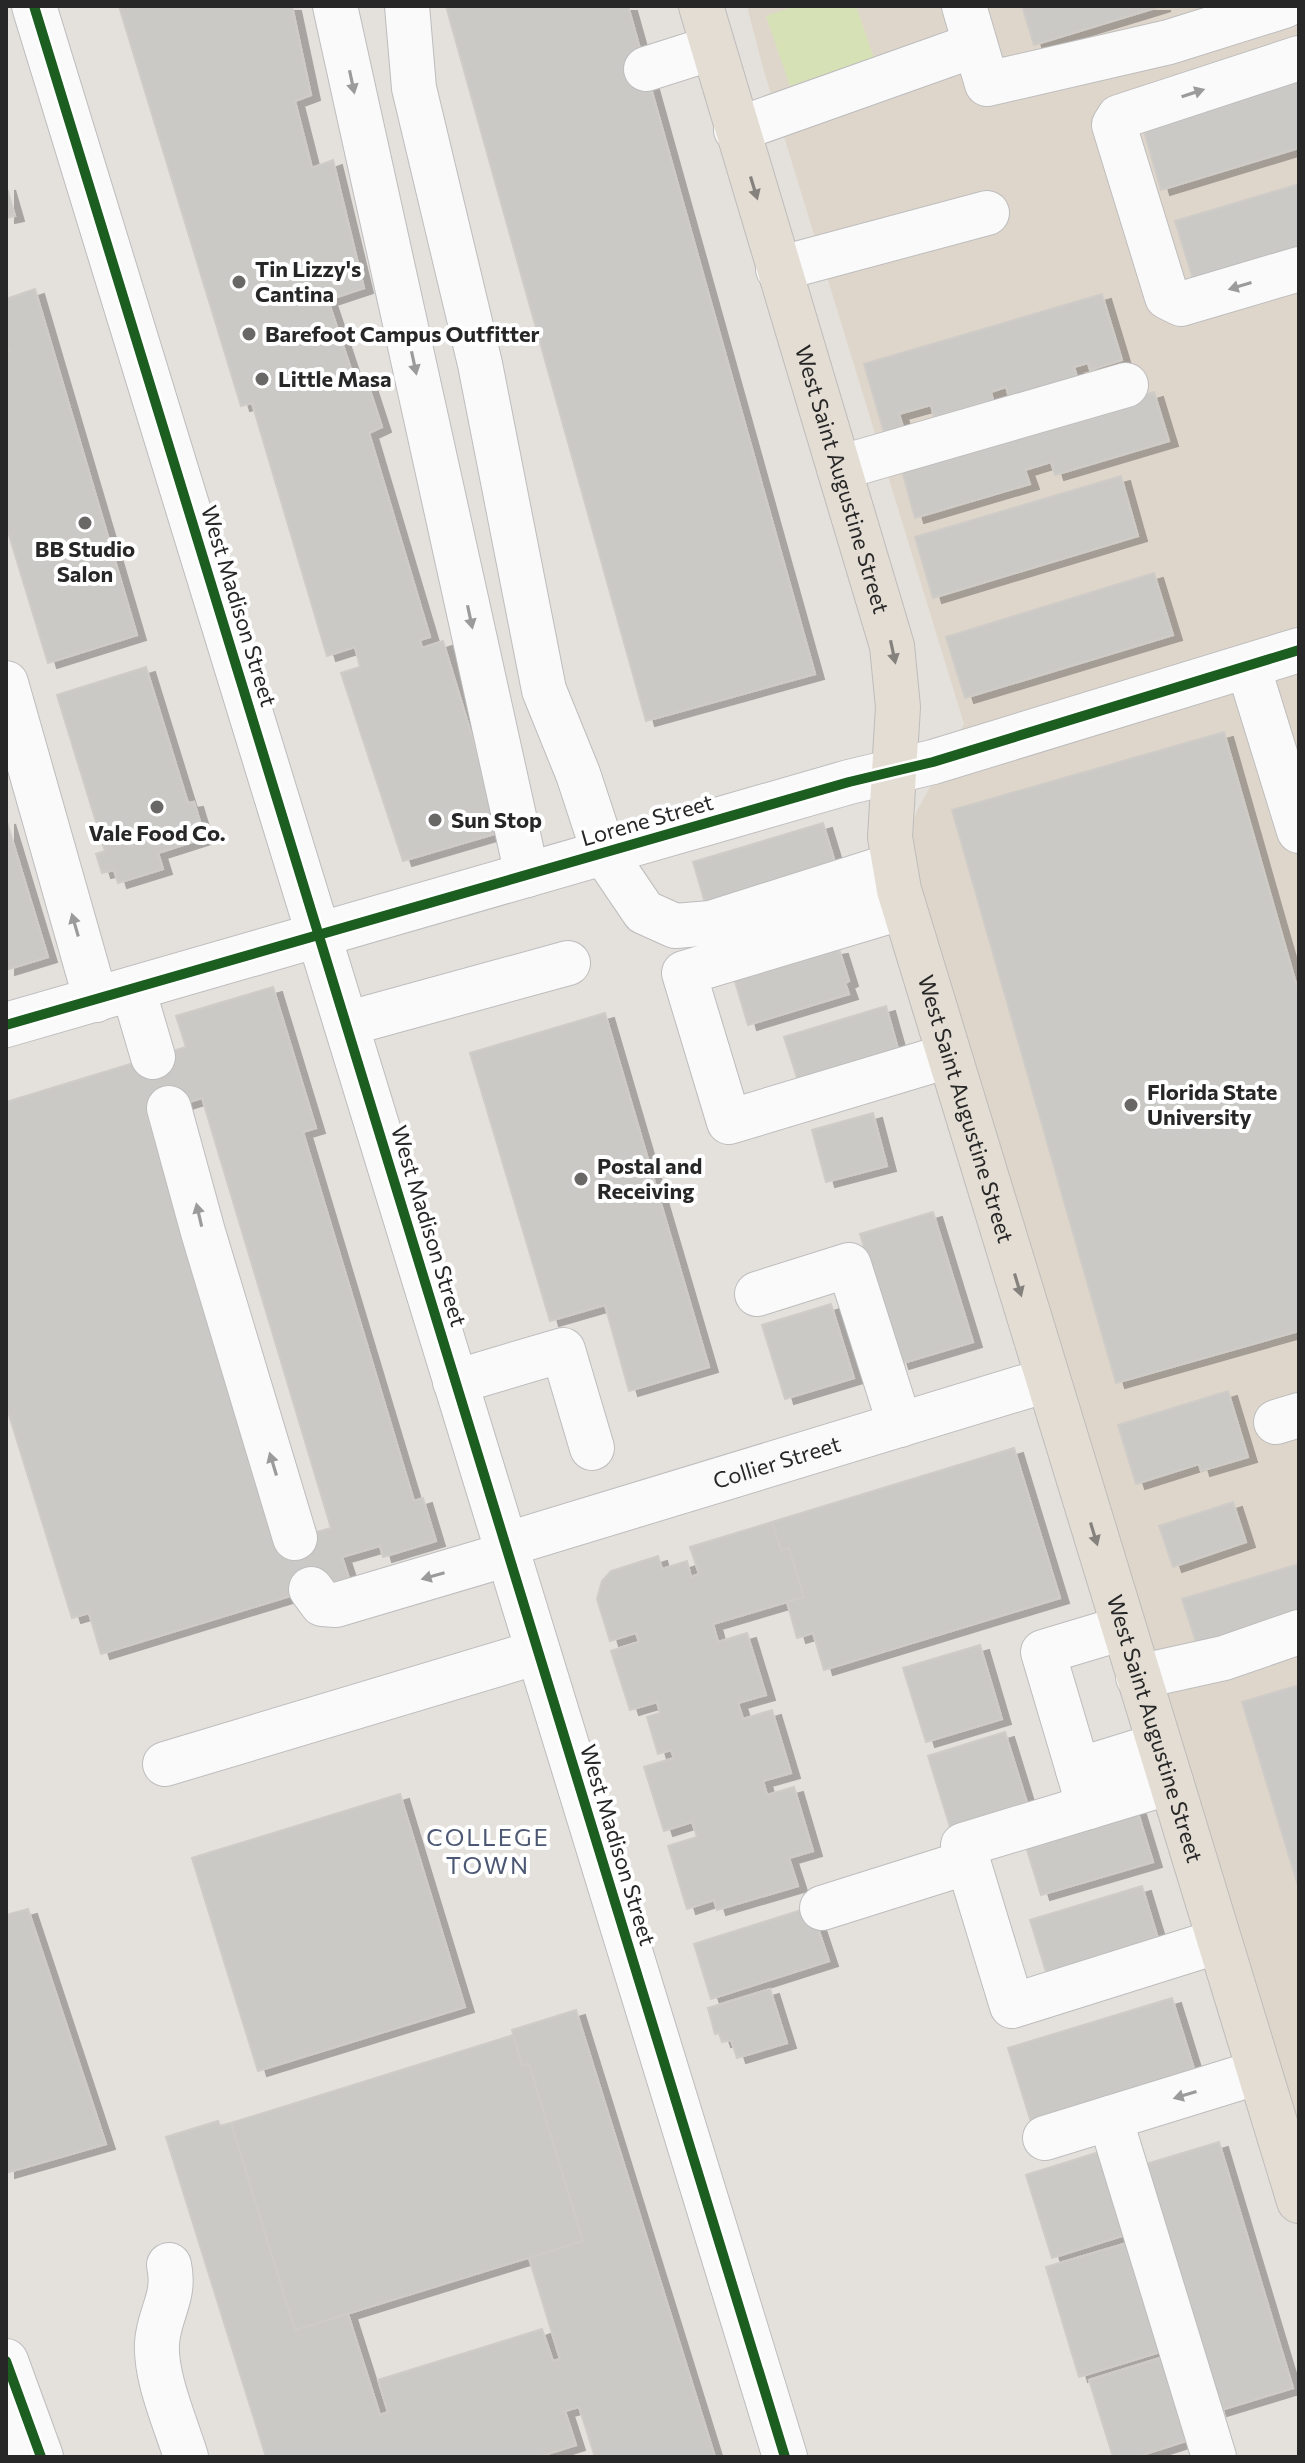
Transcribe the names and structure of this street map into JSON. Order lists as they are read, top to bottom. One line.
{"streets":{"main road":["West Saint Augustine Street"],"street":["West Madison Street","Lorene Street","Collier Street"]},"crossings":[["West Saint Augustine Street","Lorene Street"],["West Saint Augustine Street","Collier Street"],["West Madison Street","Lorene Street"],["West Madison Street","Collier Street"]],"one_way":["West Saint Augustine Street"],"districts":["COLLEGE TOWN"],"places":["Tin Lizzy's Cantina","Barefoot Campus Outfitter","Little Masa","BB Studio Salon","Vale Food Co.","Sun Stop","Florida State University","Postal and Receiving"]}
